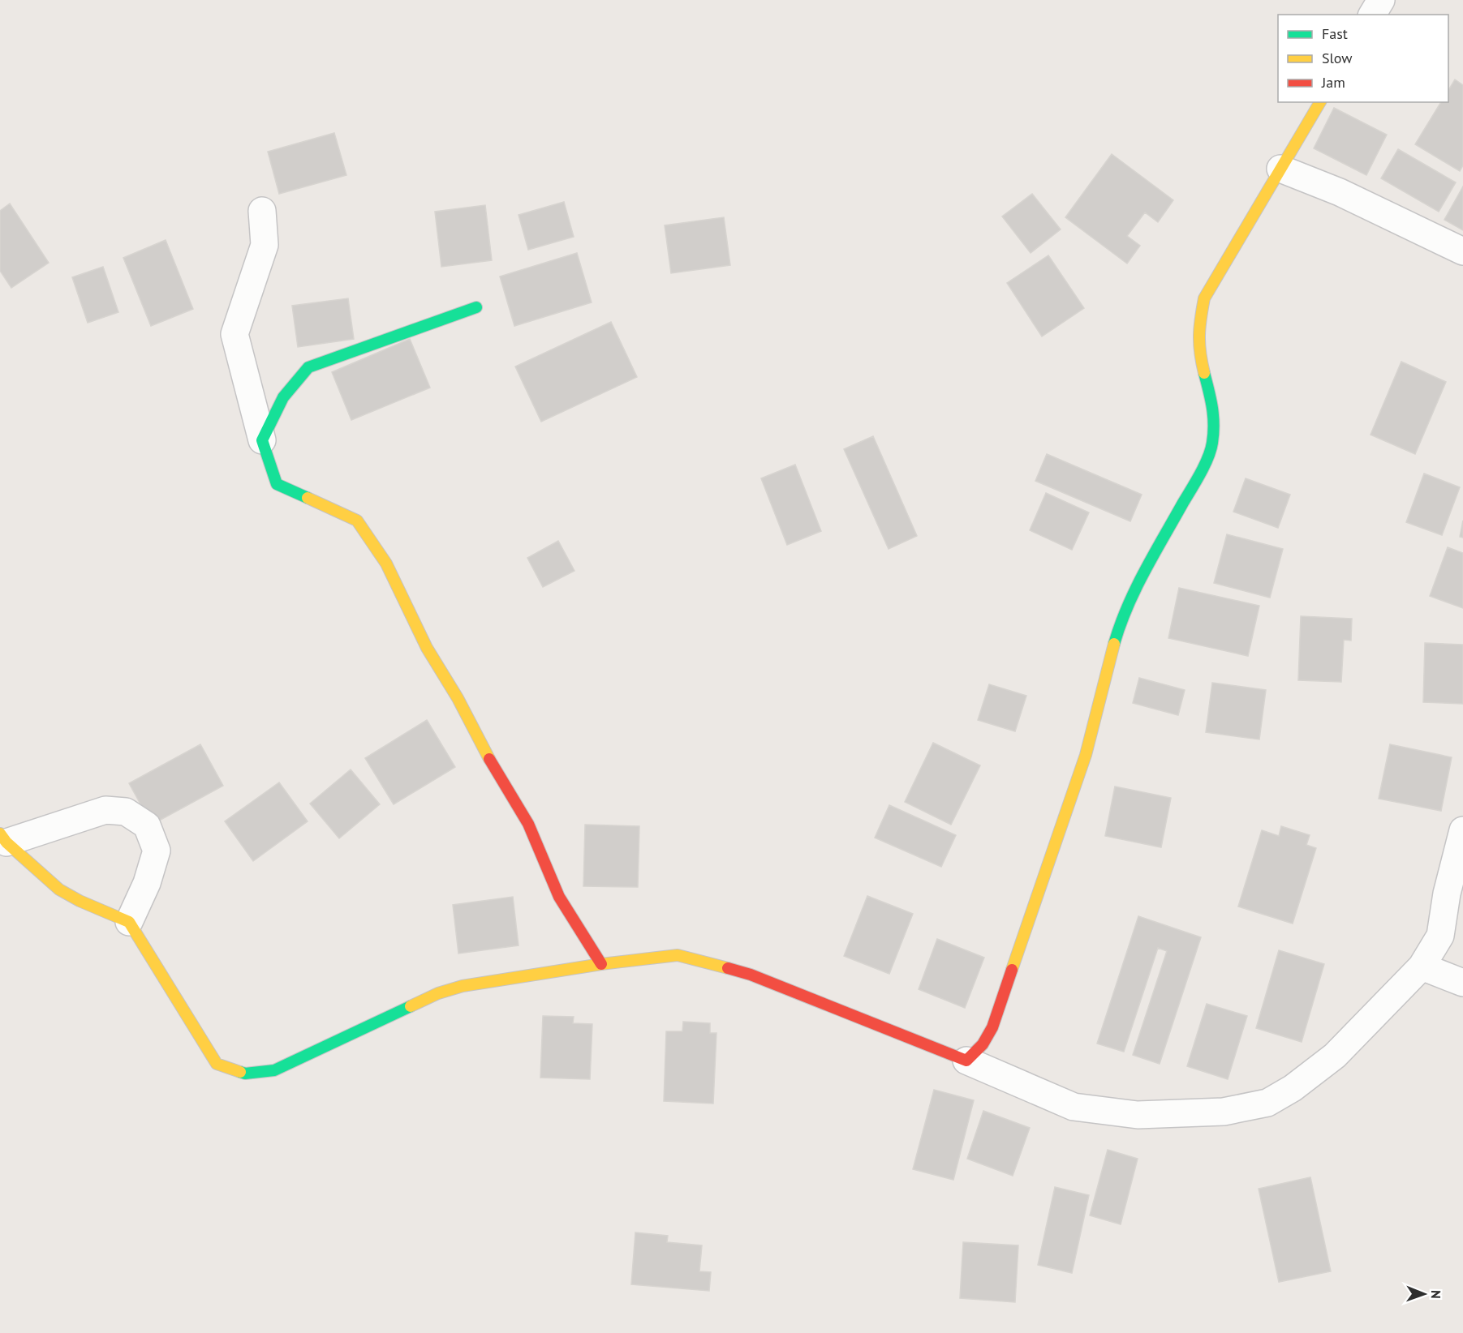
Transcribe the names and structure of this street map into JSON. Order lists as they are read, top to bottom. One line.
{"legend":["Fast","Slow","Jam"],"north":"right"}
